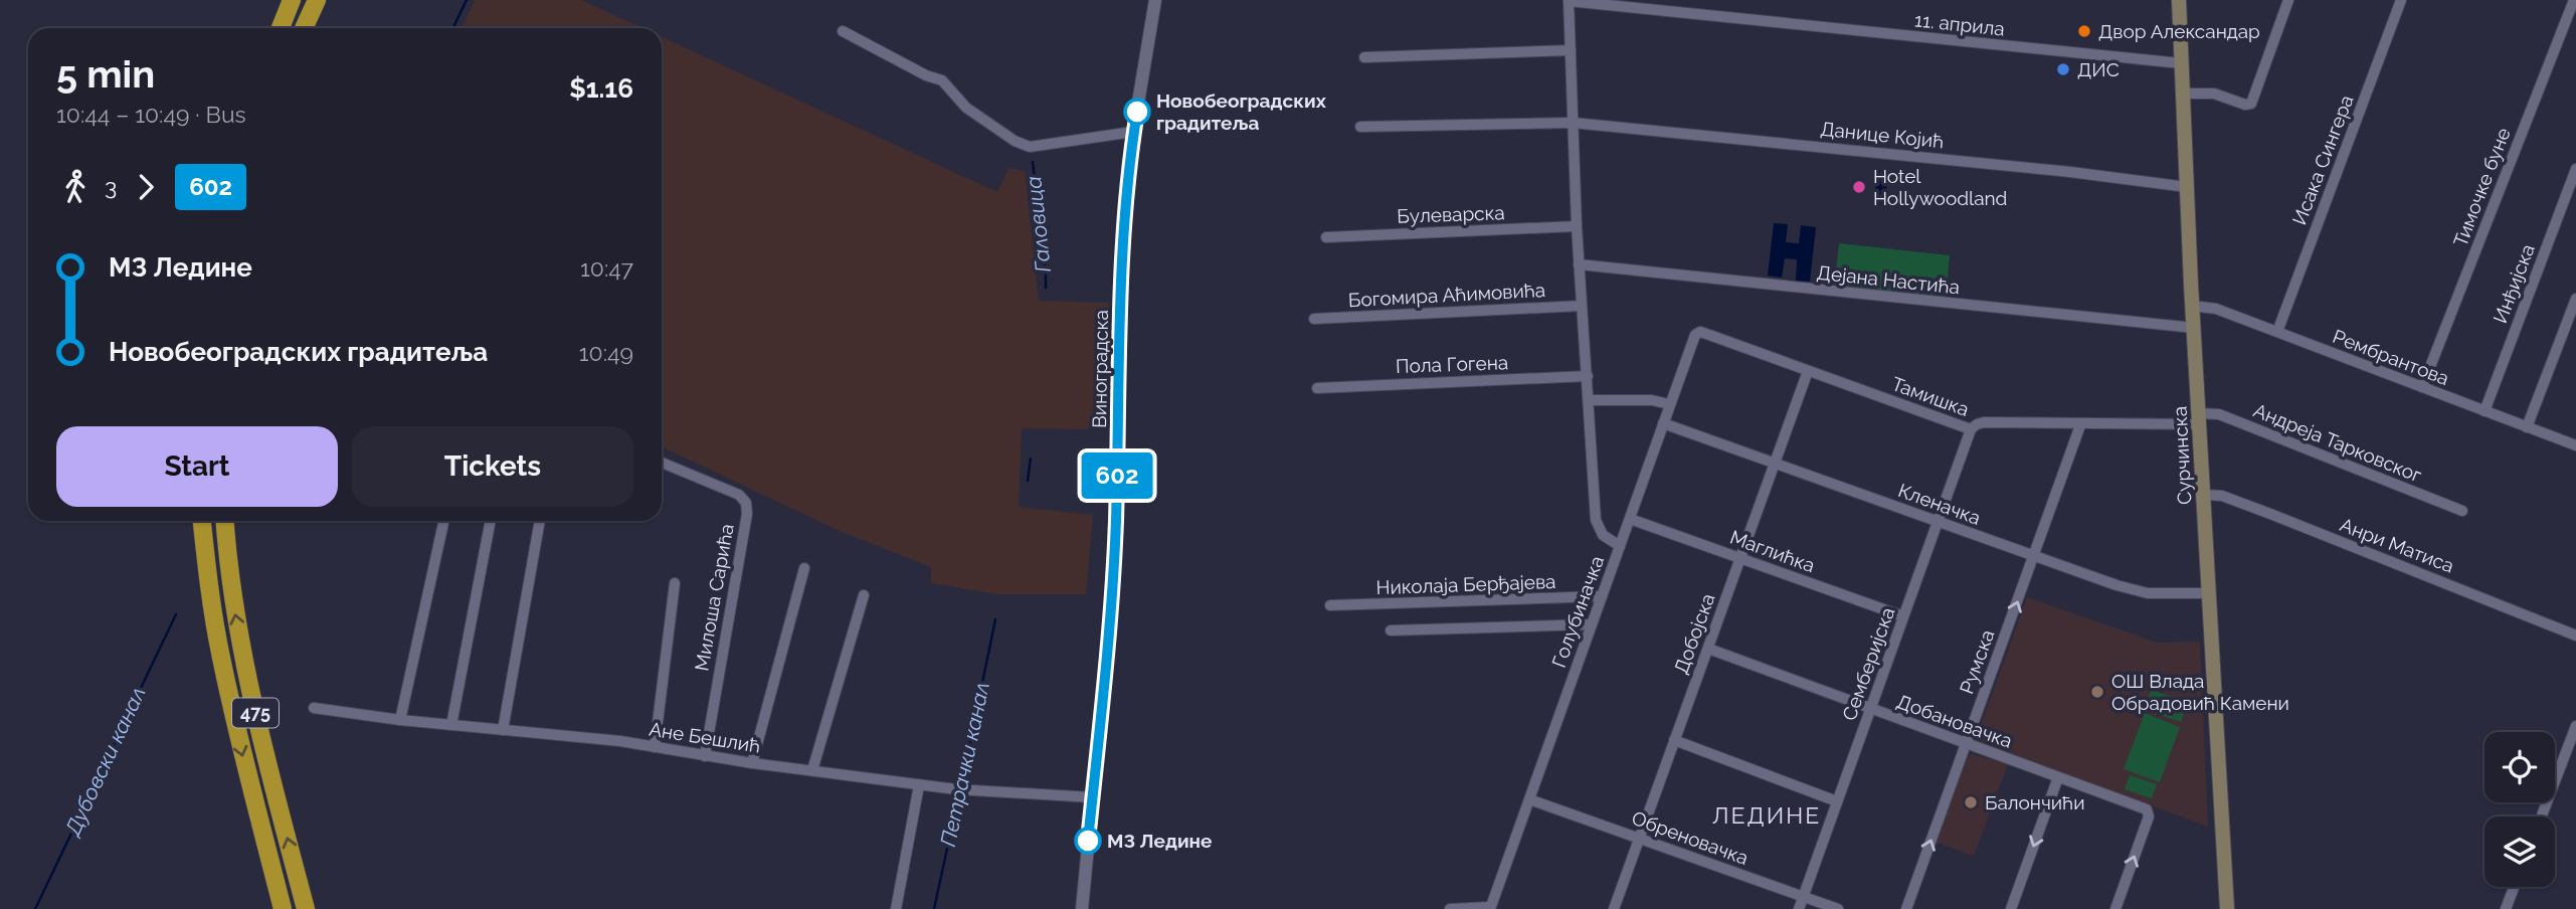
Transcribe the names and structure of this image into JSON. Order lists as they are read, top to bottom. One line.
{"streets":{"highway":["475"],"main road":["Сурчинска"],"street":["11. априла","Данице Којић","Исака Сингера","Тимочке буне","Булеварска","Дејана Настића","Инђијска","Богомира Аћимовића","Рембрантова","Пола Гогена","Виноградска","Тамишка","Андреја Тарковског","Кленачка","Анри Матиса","Маглићка","Николаја Берђајева","Милоша Сарића","Голубиначка","Добојска","Румска","Семберијска","Добановачка","Ане Бешлић","Обреновачка"]},"crossings":[["11. априла","Сурчинска"],["Данице Којић","Сурчинска"],["Исака Сингера","Рембрантова"],["Тимочке буне","Рембрантова"],["Дејана Настића","Сурчинска"],["Инђијска","Рембрантова"],["Рембрантова","Сурчинска"],["Виноградска","Ане Бешлић"],["Тамишка","Андреја Тарковског"],["Тамишка","Сурчинска"],["Тамишка","Голубиначка"],["Тамишка","Добојска"],["Тамишка","Румска"],["Тамишка","Семберијска"],["Андреја Тарковског","Сурчинска"],["Сурчинска","Кленачка"],["Сурчинска","Анри Матиса"],["Кленачка","Голубиначка"],["Кленачка","Добојска"],["Кленачка","Румска"],["Кленачка","Семберијска"],["Маглићка","Голубиначка"],["Маглићка","Добојска"],["Маглићка","Семберијска"],["Николаја Берђајева","Голубиначка"],["Милоша Сарића","Ане Бешлић"],["Голубиначка","Обреновачка"],["Добојска","Добановачка"],["Добојска","Обреновачка"],["Румска","Добановачка"],["Семберијска","Добановачка"],["Семберијска","Обреновачка"]],"one_way":["Румска"],"districts":["ЛЕДИНЕ"],"water":["Галовица","Дубовски канал","Петрачки канал"],"places":["Двор Александар","ДИС","Новобеоградских градитеља","Hotel Hollywoodland","ОШ Влада Обрадовић Камени","Балончићи","МЗ Ледине"],"lines":["bus line 602"],"page":{"on_map":"602","heading":["5 min","10:44 – 10:49 · Bus","$1.16"],"legs":["3","602"],"list":[{"name":"МЗ Ледине","value":"10:47"},{"name":"Новобеоградских градитеља","value":"10:49"}],"buttons":["Start","Tickets"]}}
